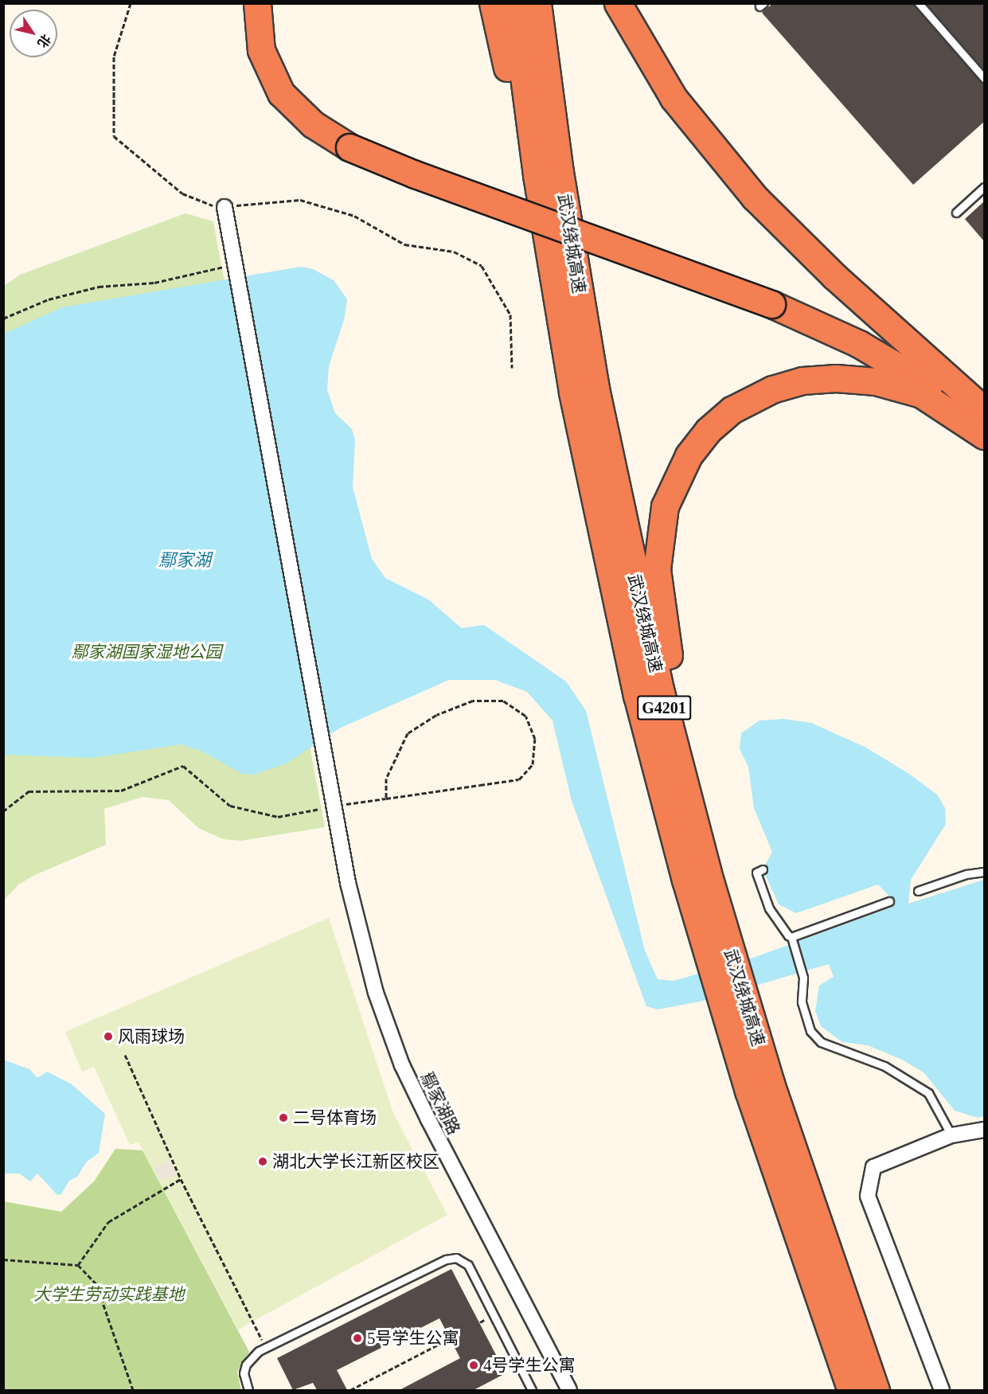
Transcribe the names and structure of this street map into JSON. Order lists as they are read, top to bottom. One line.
{"streets":{"highway":["武汉绕城高速","G4201"],"street":["鄢家湖路"]},"water":["鄢家湖"],"parks":["鄢家湖国家湿地公园","大学生劳动实践基地"],"places":["风雨球场","二号体育场","湖北大学长江新区校区","5号学生公寓","4号学生公寓"],"north":"bottom right"}
